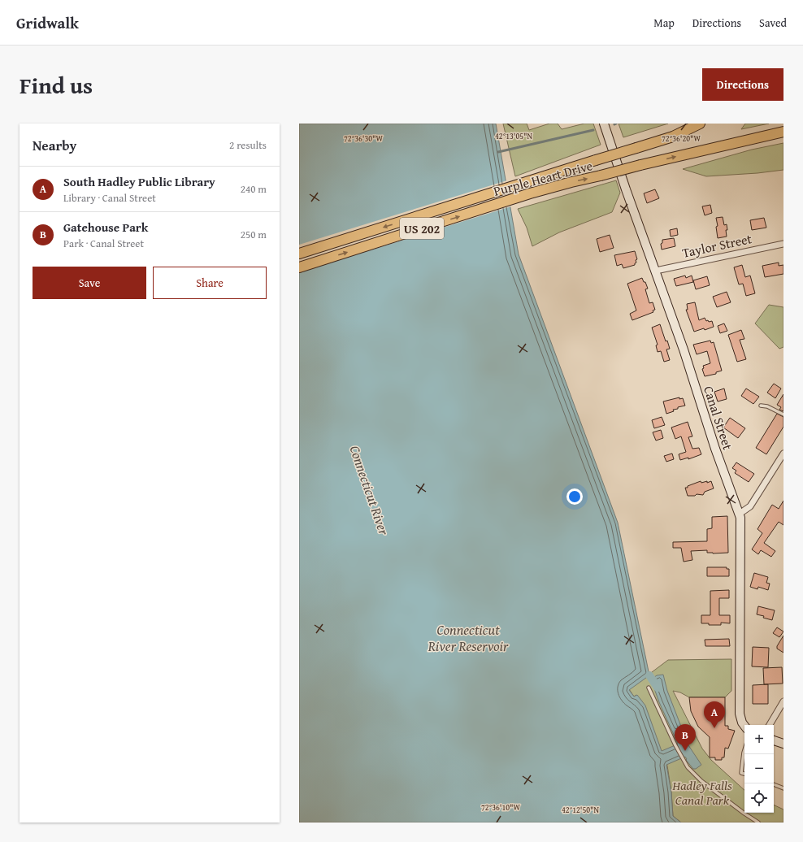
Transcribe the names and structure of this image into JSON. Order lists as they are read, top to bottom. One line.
{"streets":{"main road":["Purple Heart Drive","US 202"],"street":["Taylor Street","Canal Street"]},"crossings":[["Taylor Street","Canal Street"]],"water":["Connecticut River","Connecticut River Reservoir"],"parks":["Hadley Falls Canal Park"],"page":{"header":"Gridwalk","nav":["Map","Directions","Saved"],"title":"Find us","buttons":["Directions",["Save","Share"]],"heading":["Nearby","2 results"],"list":[{"mark":"A","name":"South Hadley Public Library","note":"Library · Canal Street","value":"240 m"},{"mark":"B","name":"Gatehouse Park","note":"Park · Canal Street","value":"250 m"}],"pins":["A","B"],"map_buttons":["+","−"]},"coordinates":["42°13'05\"N","72°36'30\"W","72°36'20\"W","72°36'10\"W","42°12'50\"N"]}
